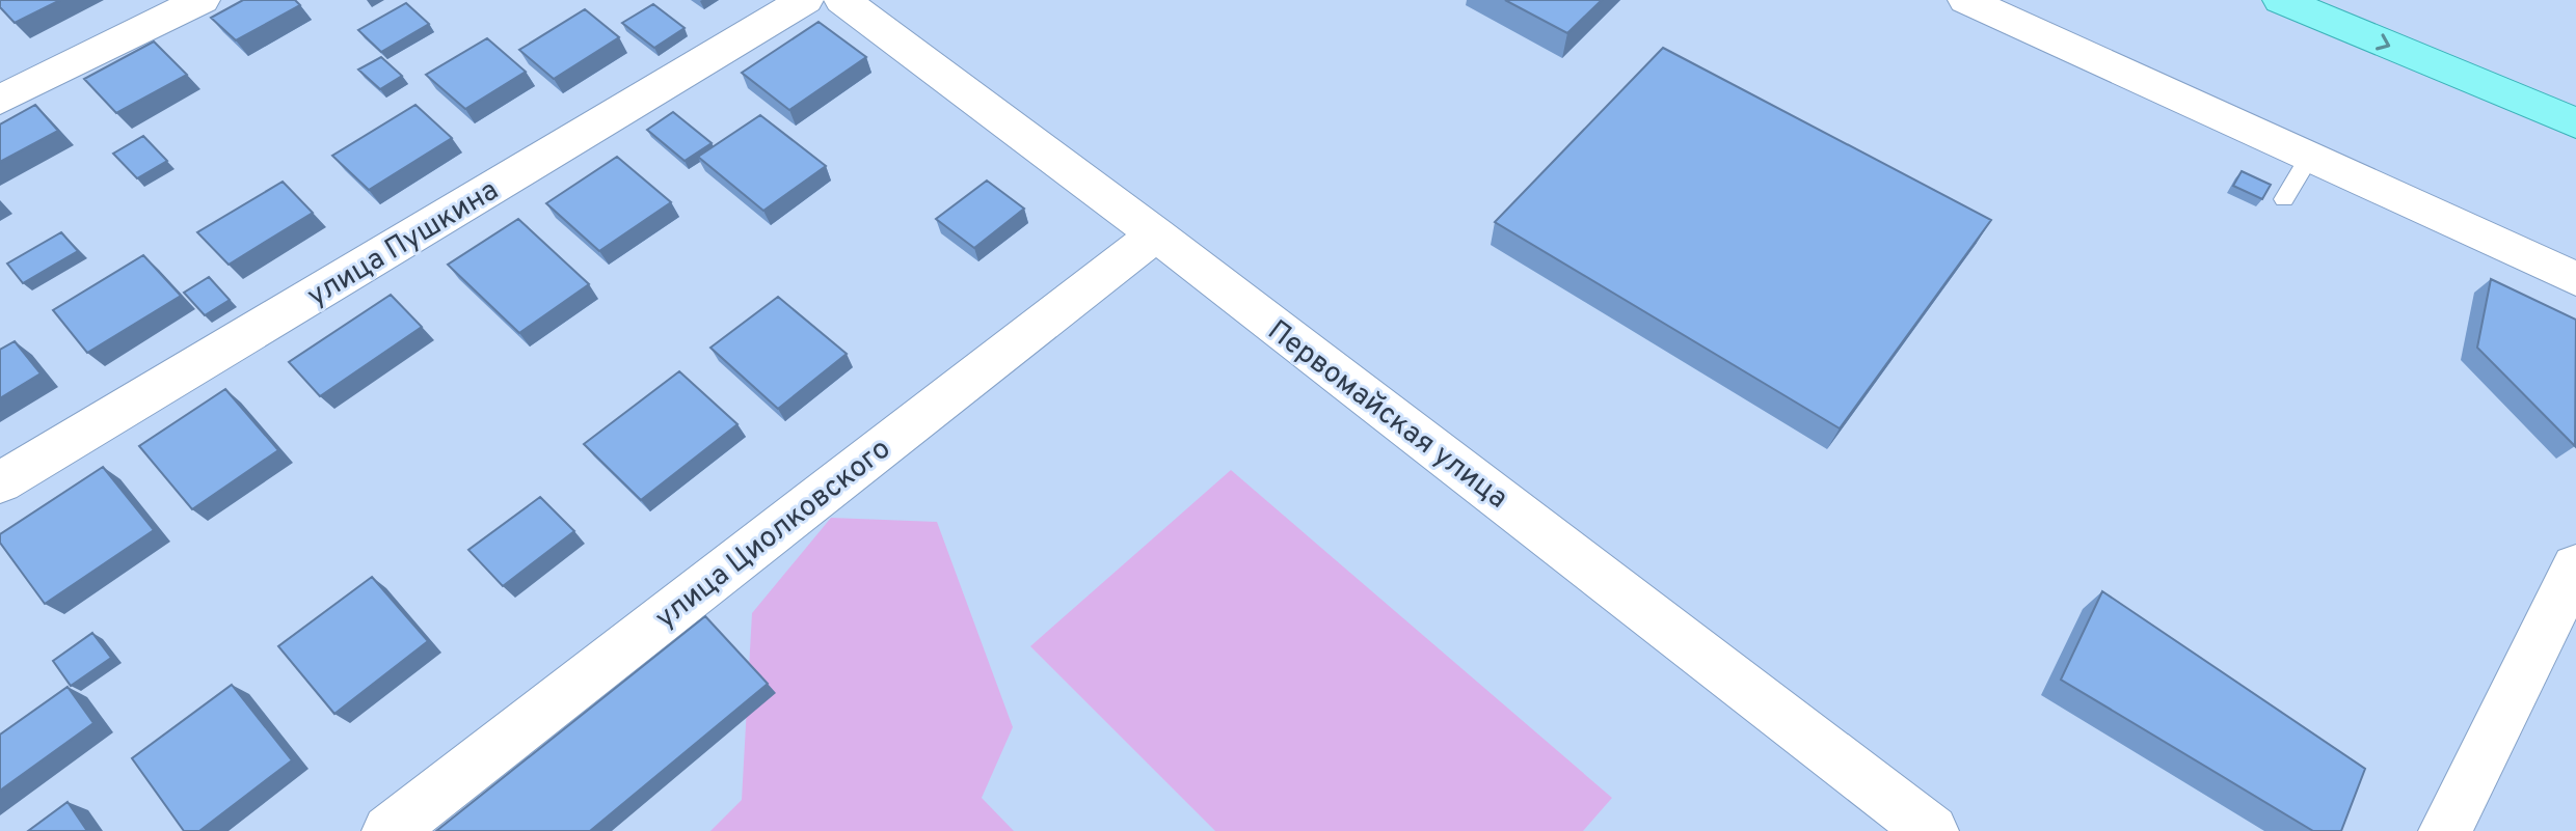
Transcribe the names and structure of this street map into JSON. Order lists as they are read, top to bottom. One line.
{"streets":{"street":["улица Пушкина","Первомайская улица","улица Циолковского"]},"crossings":[["Первомайская улица","улица Циолковского"]]}
